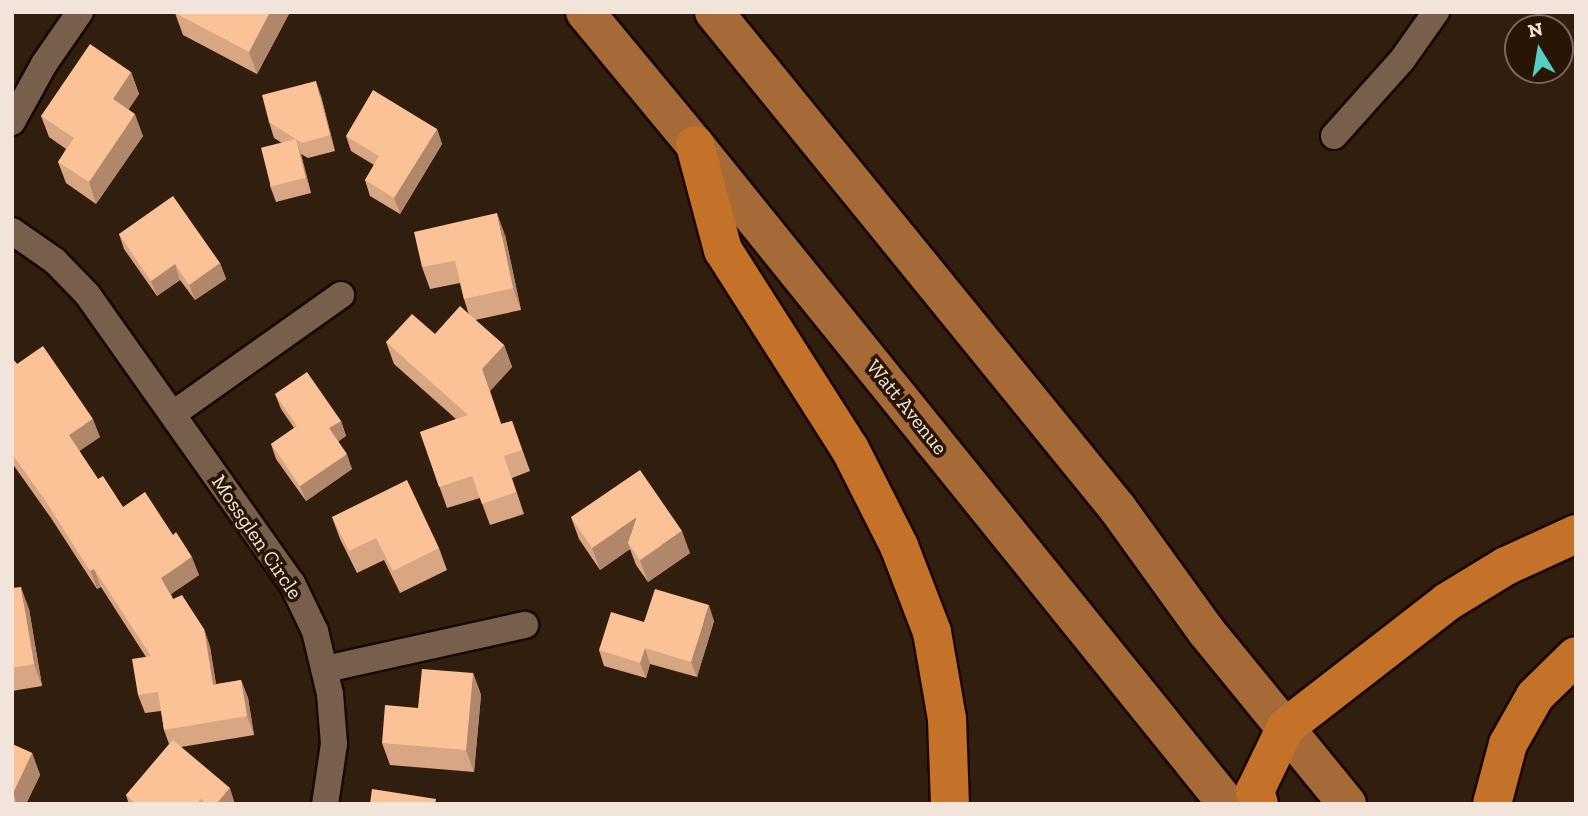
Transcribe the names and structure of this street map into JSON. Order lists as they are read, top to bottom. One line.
{"streets":{"main road":["Watt Avenue"],"street":["Mossglen Circle"]},"north":"top"}
